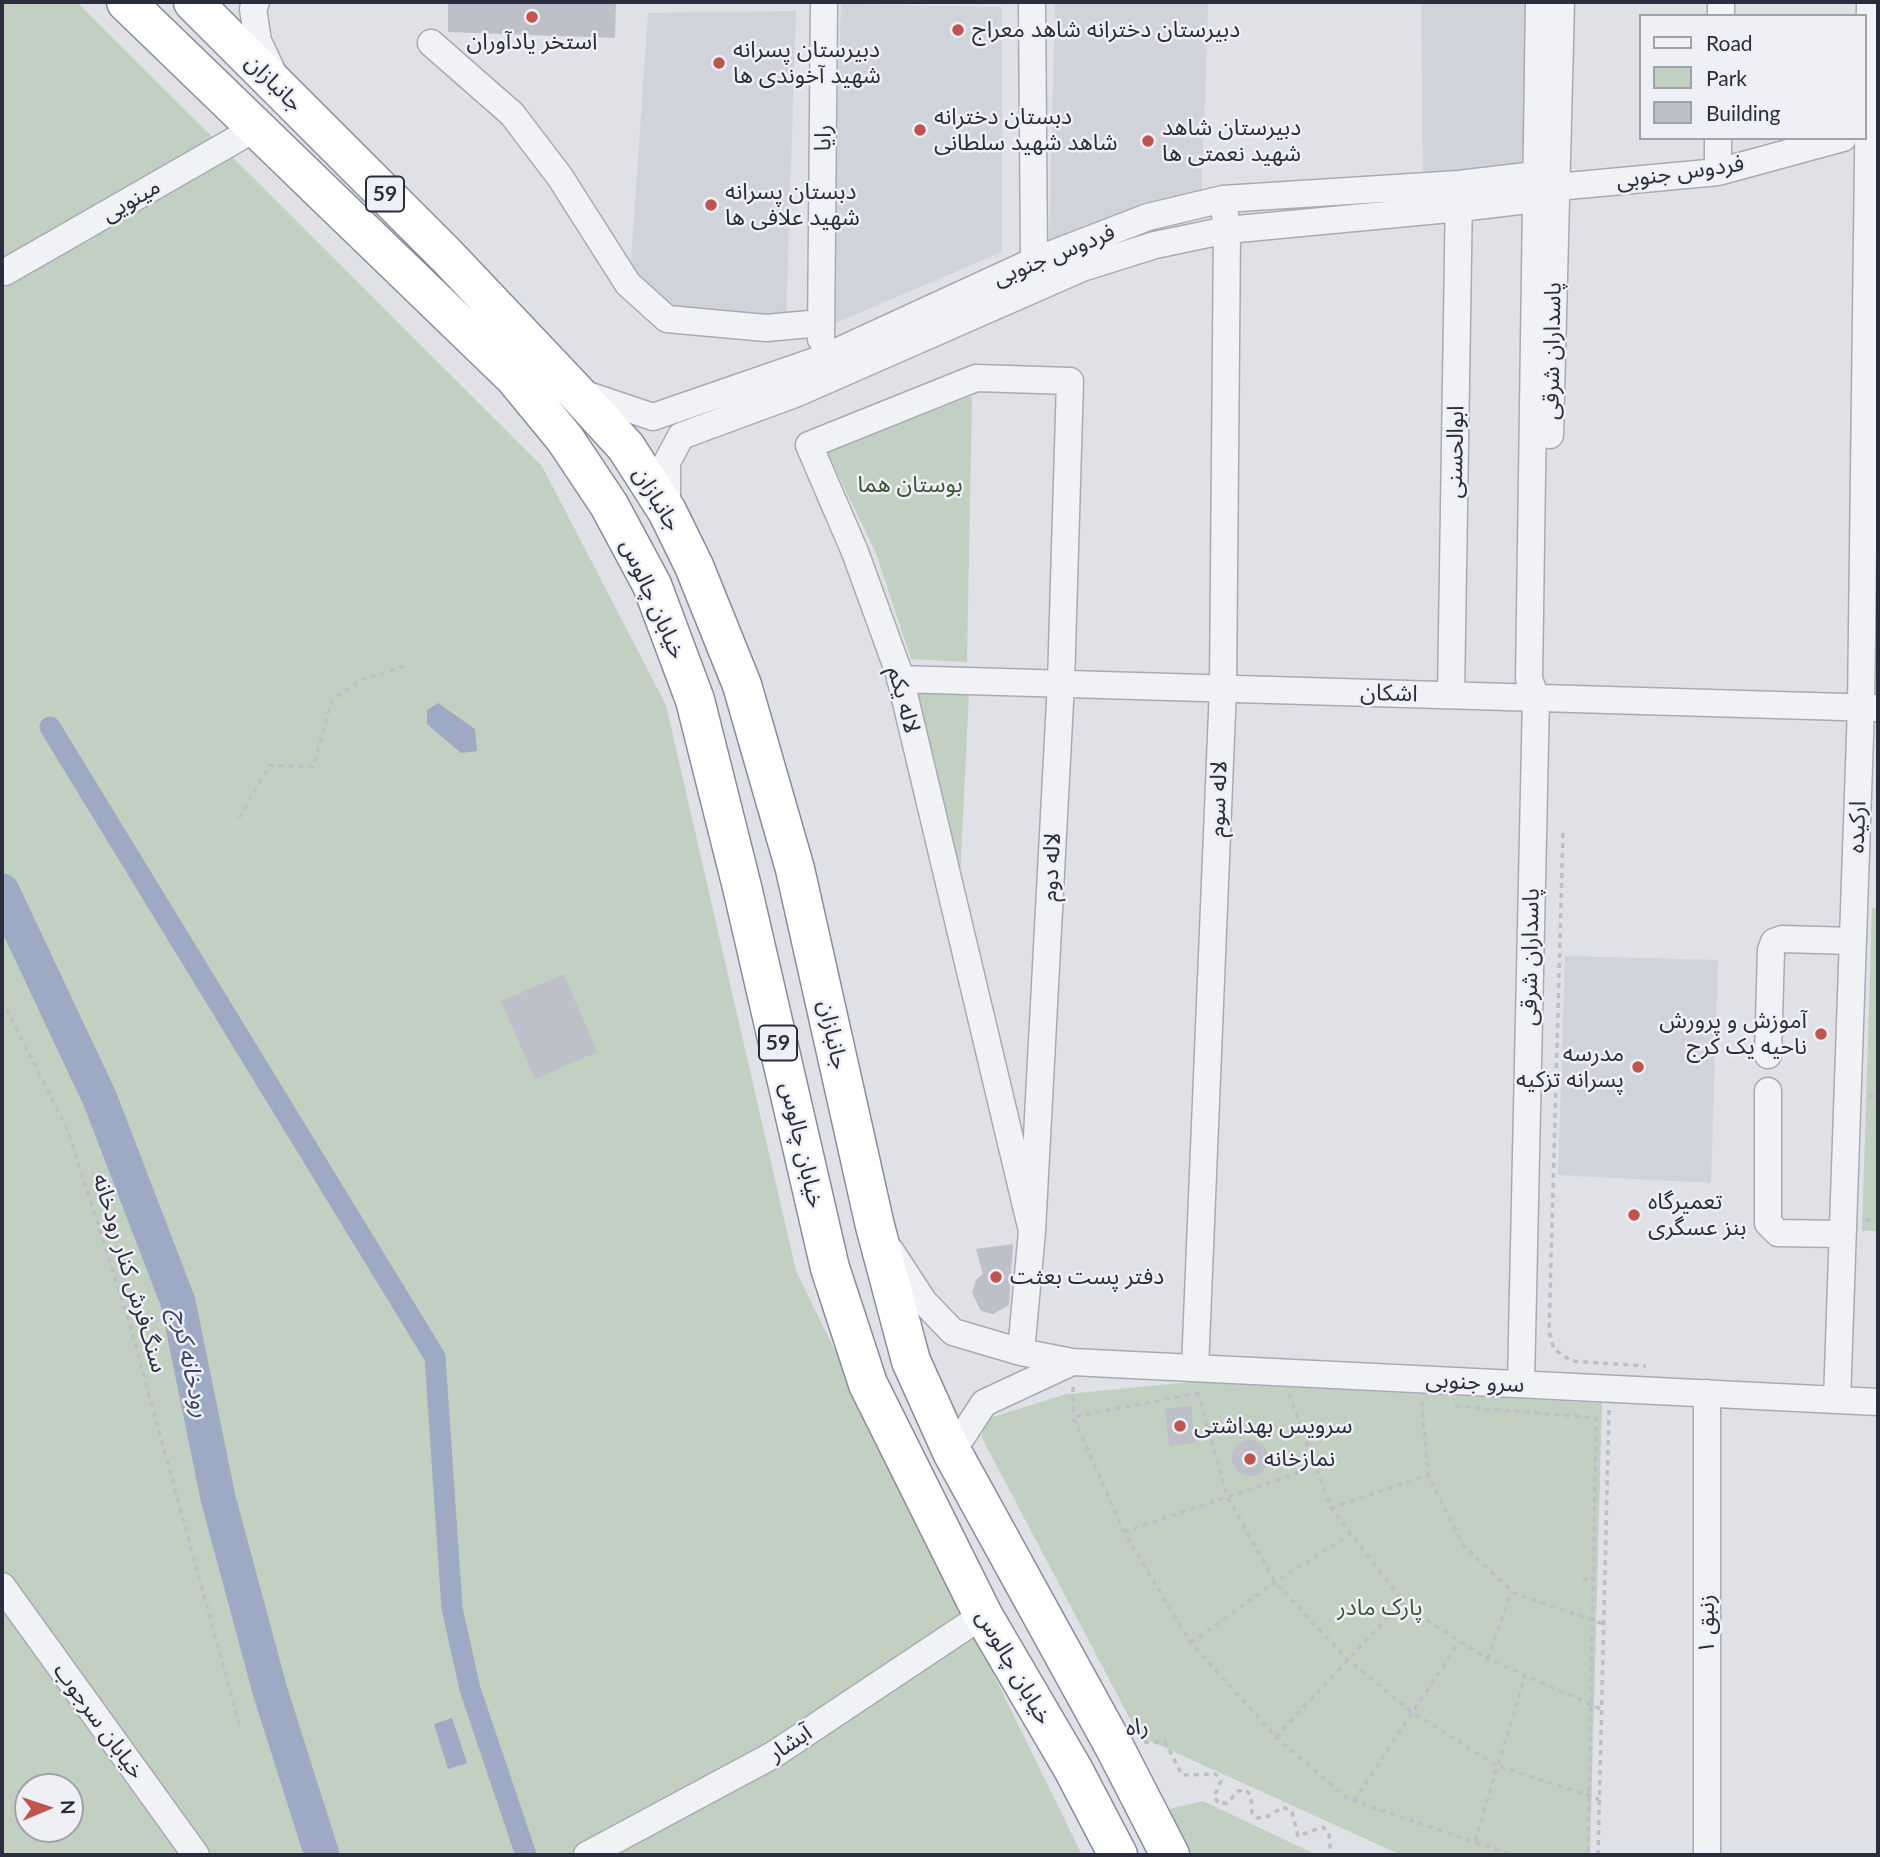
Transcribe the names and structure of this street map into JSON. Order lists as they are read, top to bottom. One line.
{"streets":{"highway":["جانبازان","59","خیابان چالوس"],"street":["رایا","فردوس جنوبی","مینویی","پاسداران شرقی","ابوالحسنی","اشکان","لاله یکم","لاله سوم","ارکیده","لاله دوم","سرو جنوبی","زنبق ۱","خیابان سرجوب","آبشار"],"path":["سنگ‌فرش کنار رودخانه","راه"]},"crossings":[["جانبازان","فردوس جنوبی"],["جانبازان","59"],["جانبازان","مینویی"],["جانبازان","خیابان چالوس"],["جانبازان","سرو جنوبی"],["رایا","فردوس جنوبی"],["فردوس جنوبی","پاسداران شرقی"],["فردوس جنوبی","ابوالحسنی"],["فردوس جنوبی","لاله سوم"],["59","سرو جنوبی"],["59","راه"],["پاسداران شرقی","اشکان"],["پاسداران شرقی","سرو جنوبی"],["ابوالحسنی","اشکان"],["خیابان چالوس","آبشار"],["اشکان","لاله یکم"],["اشکان","لاله سوم"],["اشکان","ارکیده"],["اشکان","لاله دوم"],["لاله یکم","لاله دوم"],["لاله سوم","سرو جنوبی"],["ارکیده","سرو جنوبی"],["لاله دوم","سرو جنوبی"],["سرو جنوبی","زنبق ۱"]],"water":["رودخانه کرج"],"parks":["بوستان هما","پارک مادر"],"places":["استخر یادآوران","دبیرستان دخترانه شاهد معراج","دبیرستان پسرانه شهید آخوندی ها","دبستان دخترانه شاهد شهید سلطانی","دبیرستان شاهد شهید نعمتی ها","دبستان پسرانه شهید علافی ها","آموزش و پرورش ناحیه یک کرج","مدرسه پسرانه تزکیه","تعمیرگاه بنز عسگری","دفتر پست بعثت","سرویس بهداشتی","نمازخانه"],"legend":["Road","Park","Building"],"north":"right"}
